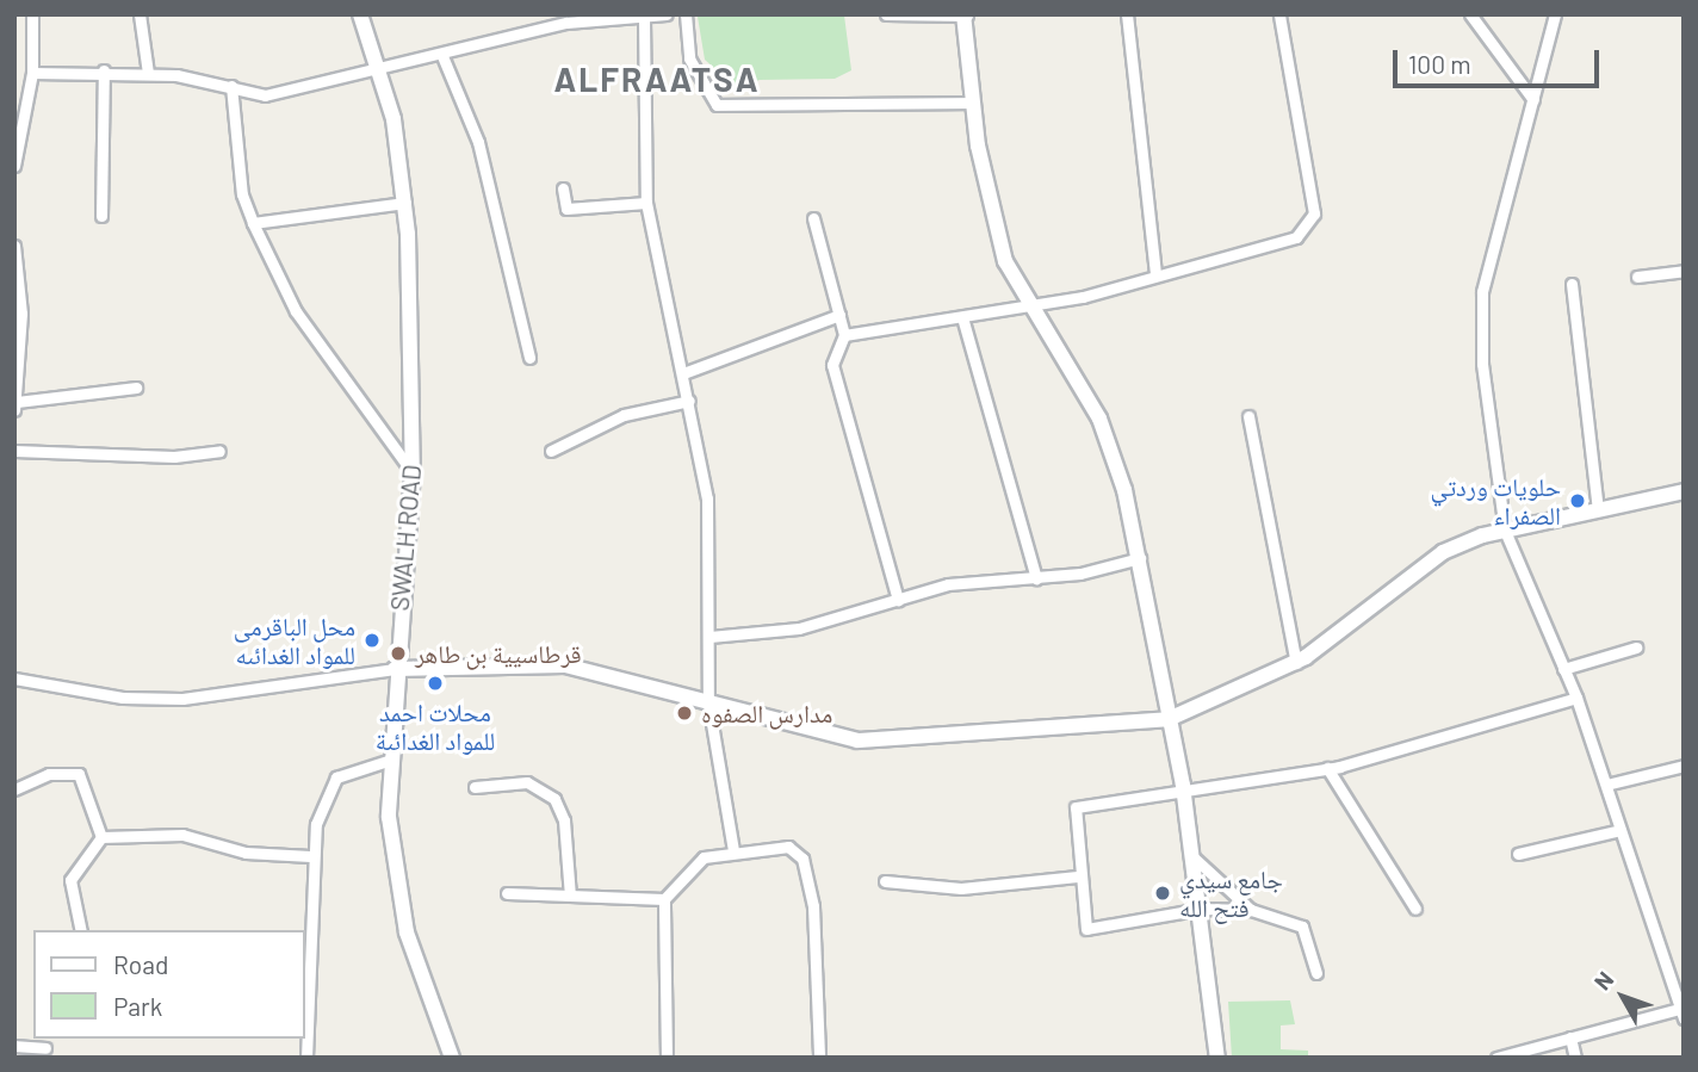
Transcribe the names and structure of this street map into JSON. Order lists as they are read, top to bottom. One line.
{"streets":{"street":["SWALH ROAD"]},"districts":["ALFRAATSA"],"places":["حلويات وردتي الصفراء","محل الباقرمى للمواد الغدائىه","قرطاسيية بن طاهر","محلات احمد للمواد الغدائىة","مدارس الصفوه","جامع سيدي فتح الله"],"legend":["Road","Park"],"scale_bar":"100 m","north":"top left"}
